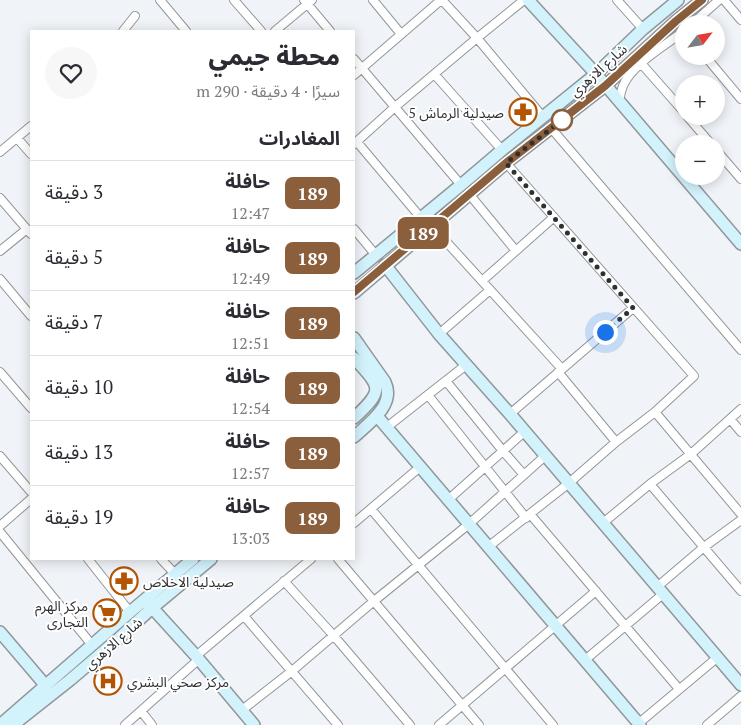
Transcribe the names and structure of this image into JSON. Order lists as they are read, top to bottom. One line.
{"streets":{"street":["شارع الازهري"]},"places":{"pharmacy":["صيدلية الرماش 5","صيدلية الاخلاص"],"supermarket":["مركز الهرم التجارى"],"hospital":["مركز صحي البشري"]},"lines":["bus line 189"],"north":"top right","page":{"on_map":"189","map_buttons":["+","−"],"heading":[["محطة جيمي","سيرًا · 4 دقيقة · 290 m"],"المغادرات"],"list":[{"mark":"189","name":"حافلة","note":"12:47","value":"3 دقيقة"},{"mark":"189","name":"حافلة","note":"12:49","value":"5 دقيقة"},{"mark":"189","name":"حافلة","note":"12:51","value":"7 دقيقة"},{"mark":"189","name":"حافلة","note":"12:54","value":"10 دقيقة"},{"mark":"189","name":"حافلة","note":"12:57","value":"13 دقيقة"},{"mark":"189","name":"حافلة","note":"13:03","value":"19 دقيقة"}]}}
